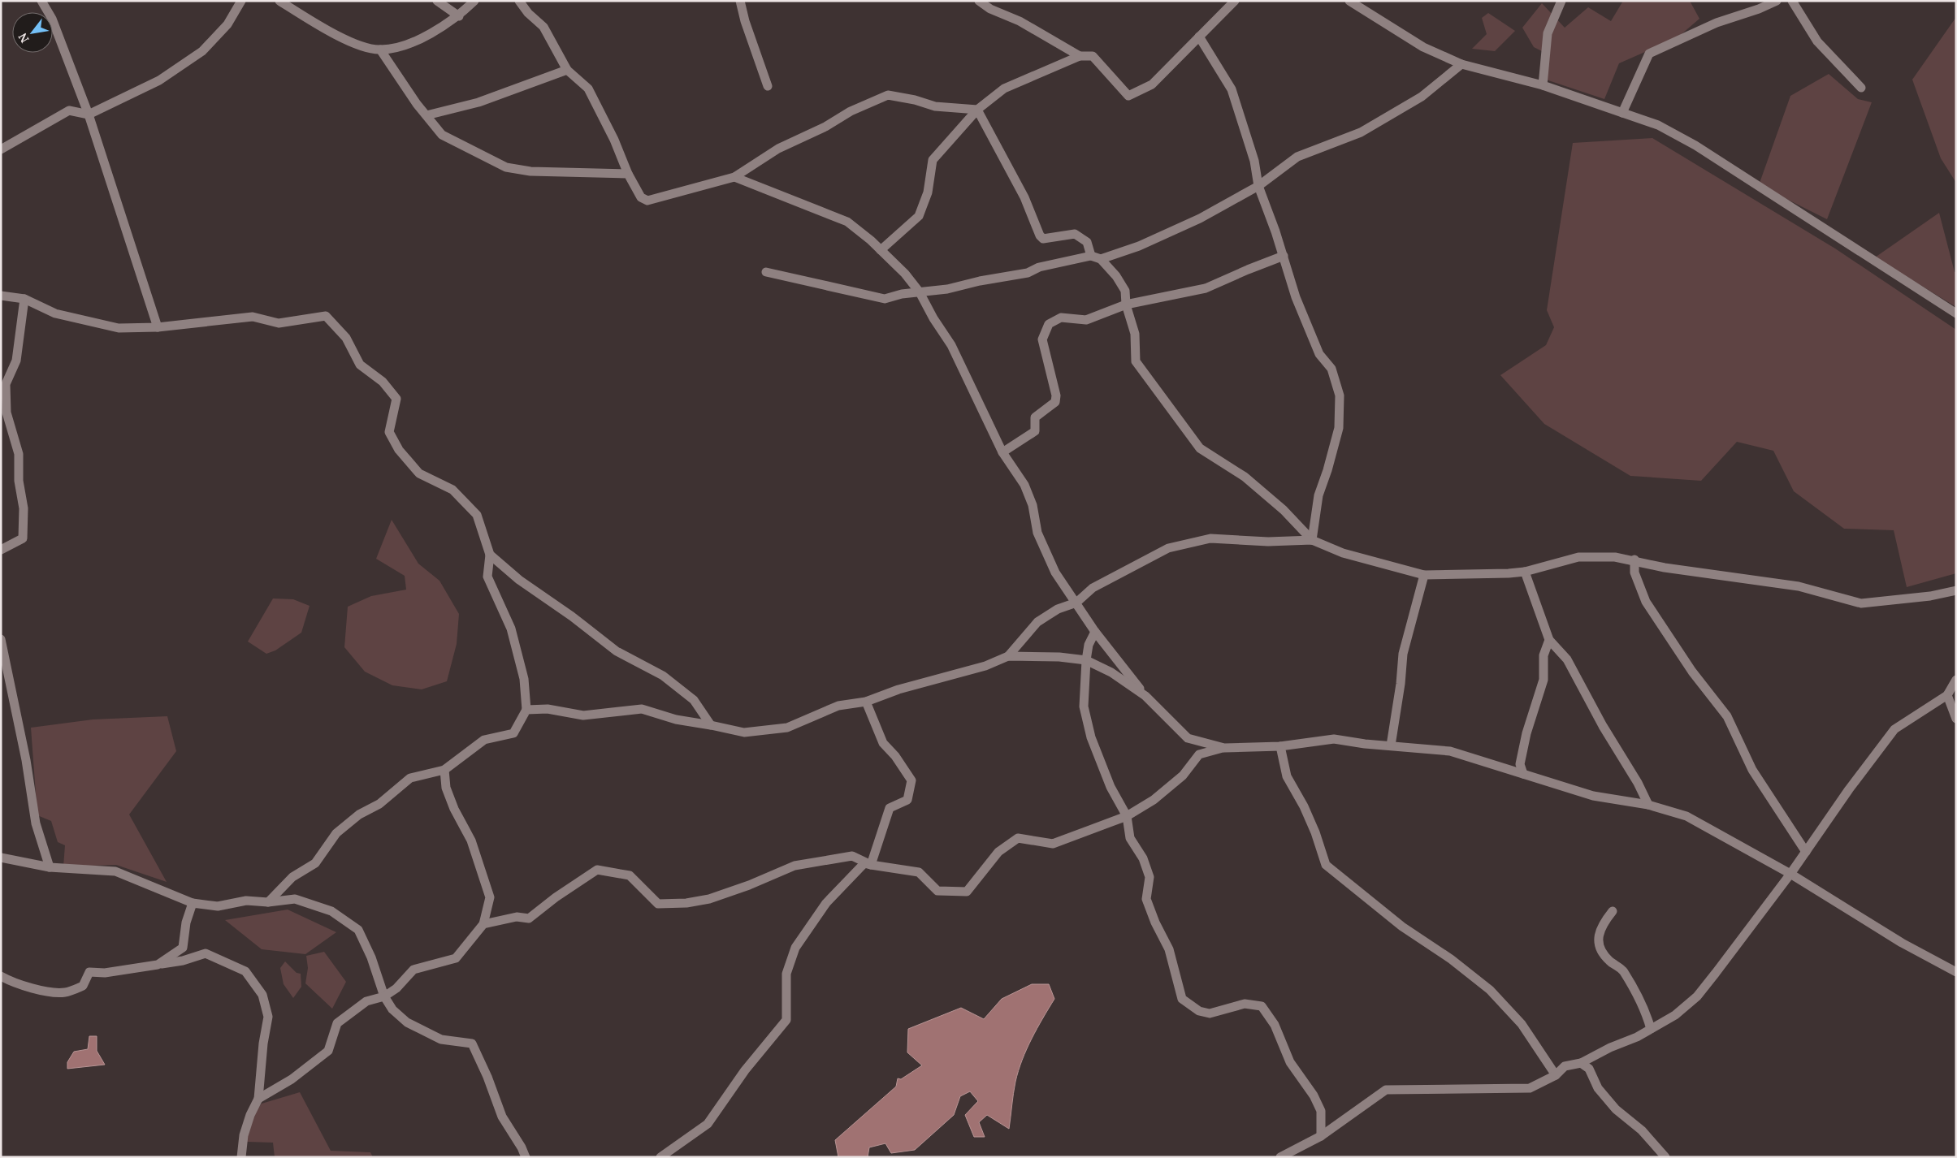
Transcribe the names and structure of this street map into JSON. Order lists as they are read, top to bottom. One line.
{"north":"bottom left"}
